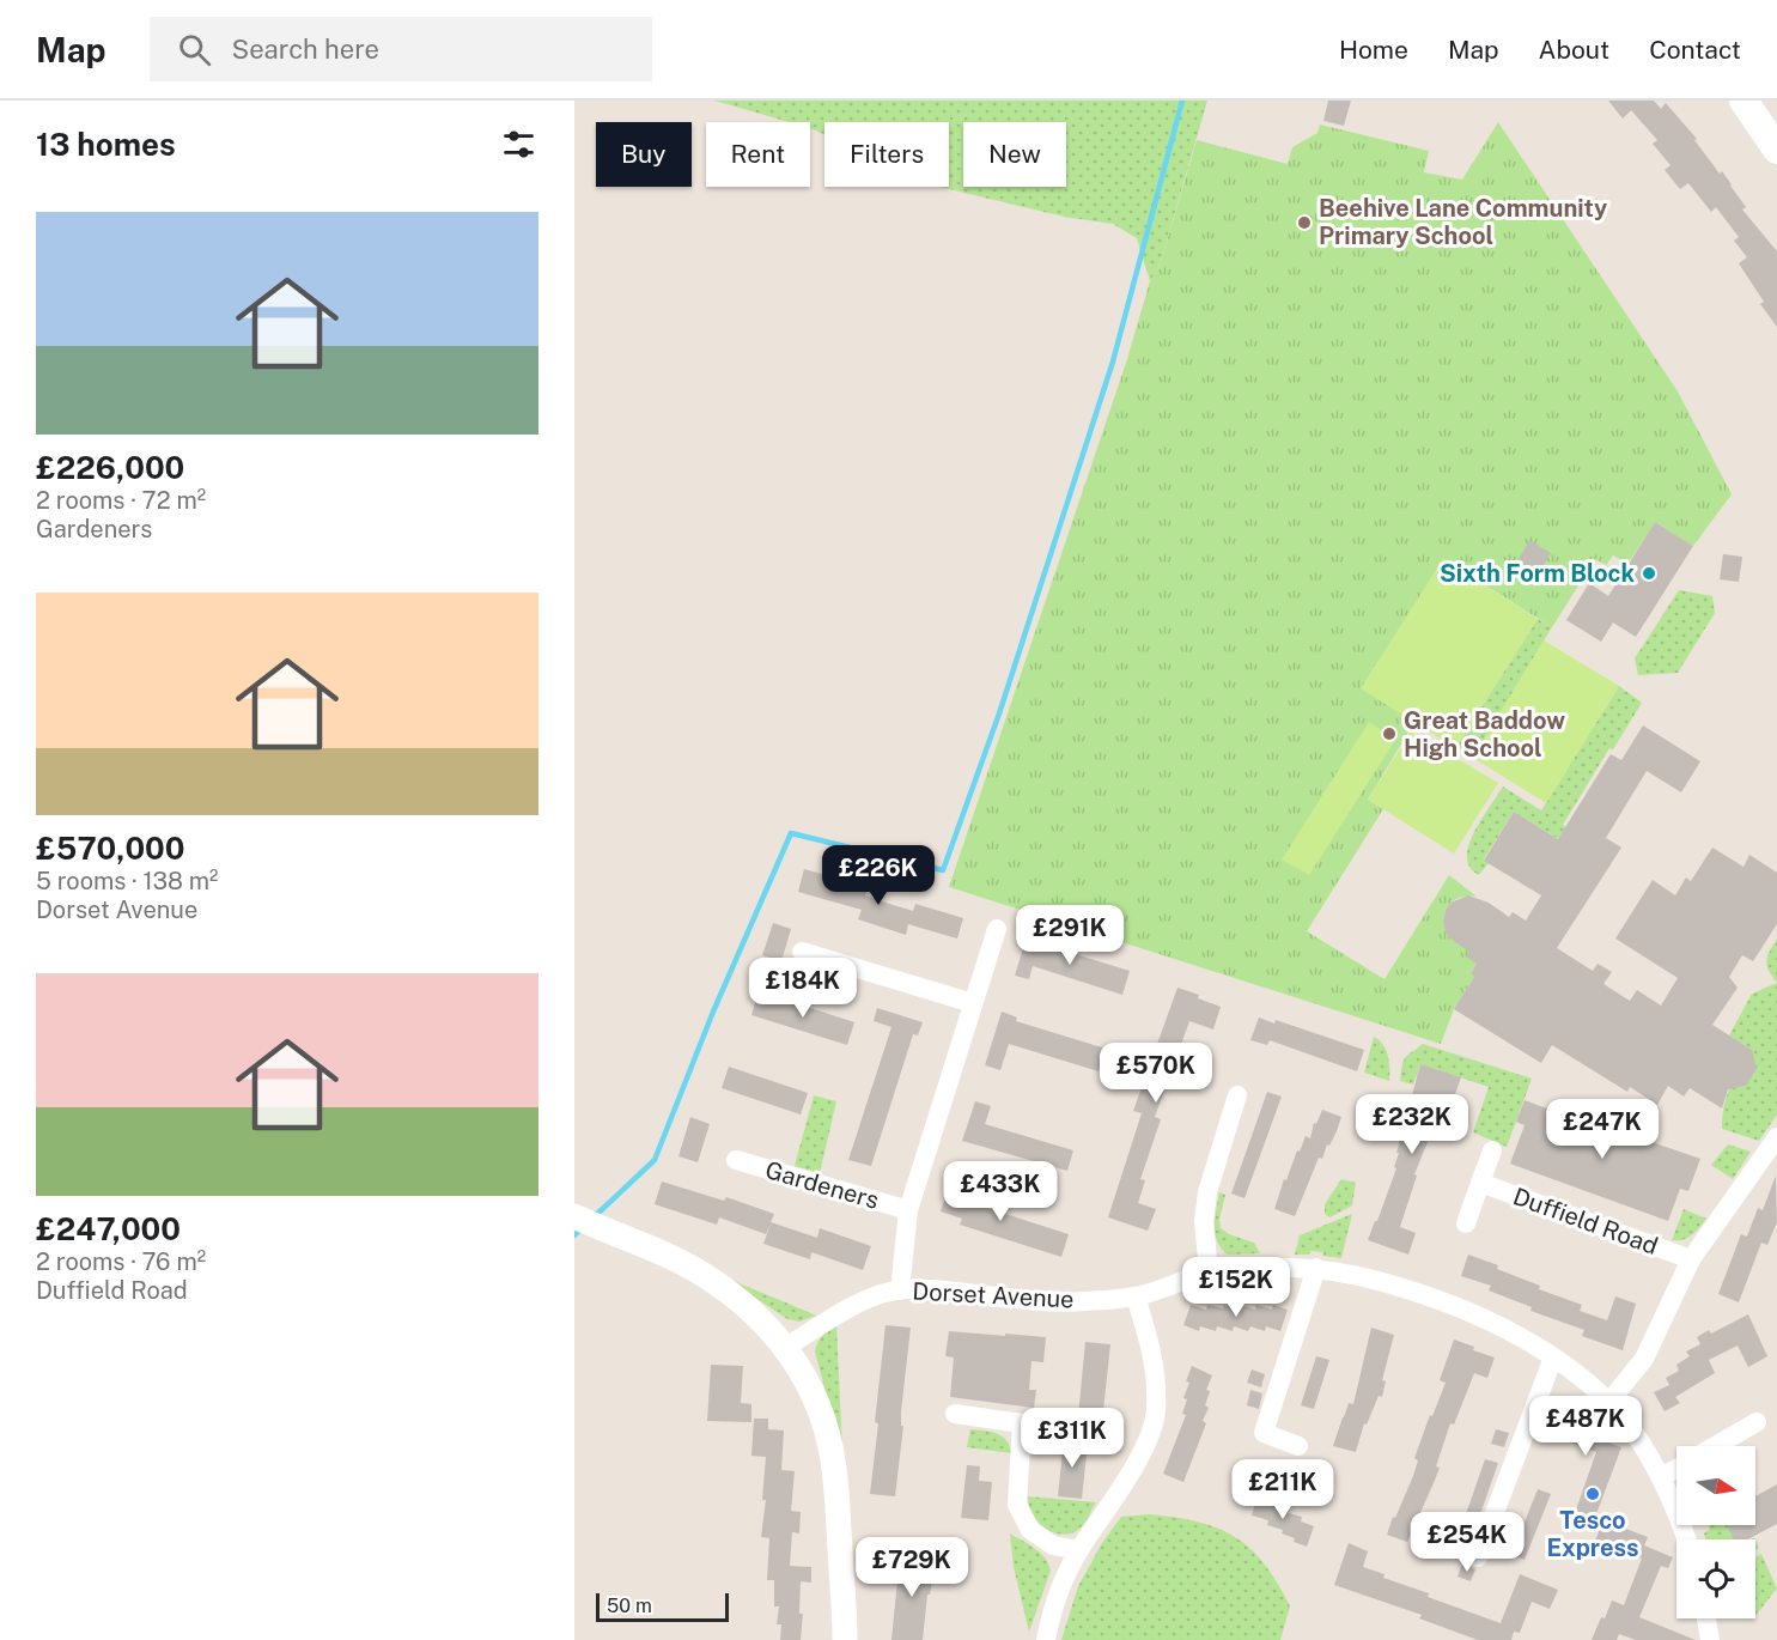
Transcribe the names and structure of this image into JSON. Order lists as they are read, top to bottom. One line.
{"streets":{"street":["Gardeners","Duffield Road","Dorset Avenue"]},"crossings":[["Gardeners","Dorset Avenue"],["Duffield Road","Dorset Avenue"]],"places":["Beehive Lane Community Primary School","Sixth Form Block","Great Baddow High School","Tesco Express"],"scale_bar":"50 m","north":"right","page":{"header":"Map","search":"Search here","nav":["Home","Map","About","Contact"],"heading":"13 homes","chip":["Buy","Rent","Filters","New"],"list":[{"name":"£226,000","note":"2 rooms · 72 m² · Gardeners"},{"name":"£570,000","note":"5 rooms · 138 m² · Dorset Avenue"},{"name":"£247,000","note":"2 rooms · 76 m² · Duffield Road"}],"price":["£226K","£291K","£184K","£570K","£232K","£247K","£433K","£152K","£487K","£311K","£211K","£254K","£729K"],"scale":"50 m"}}
